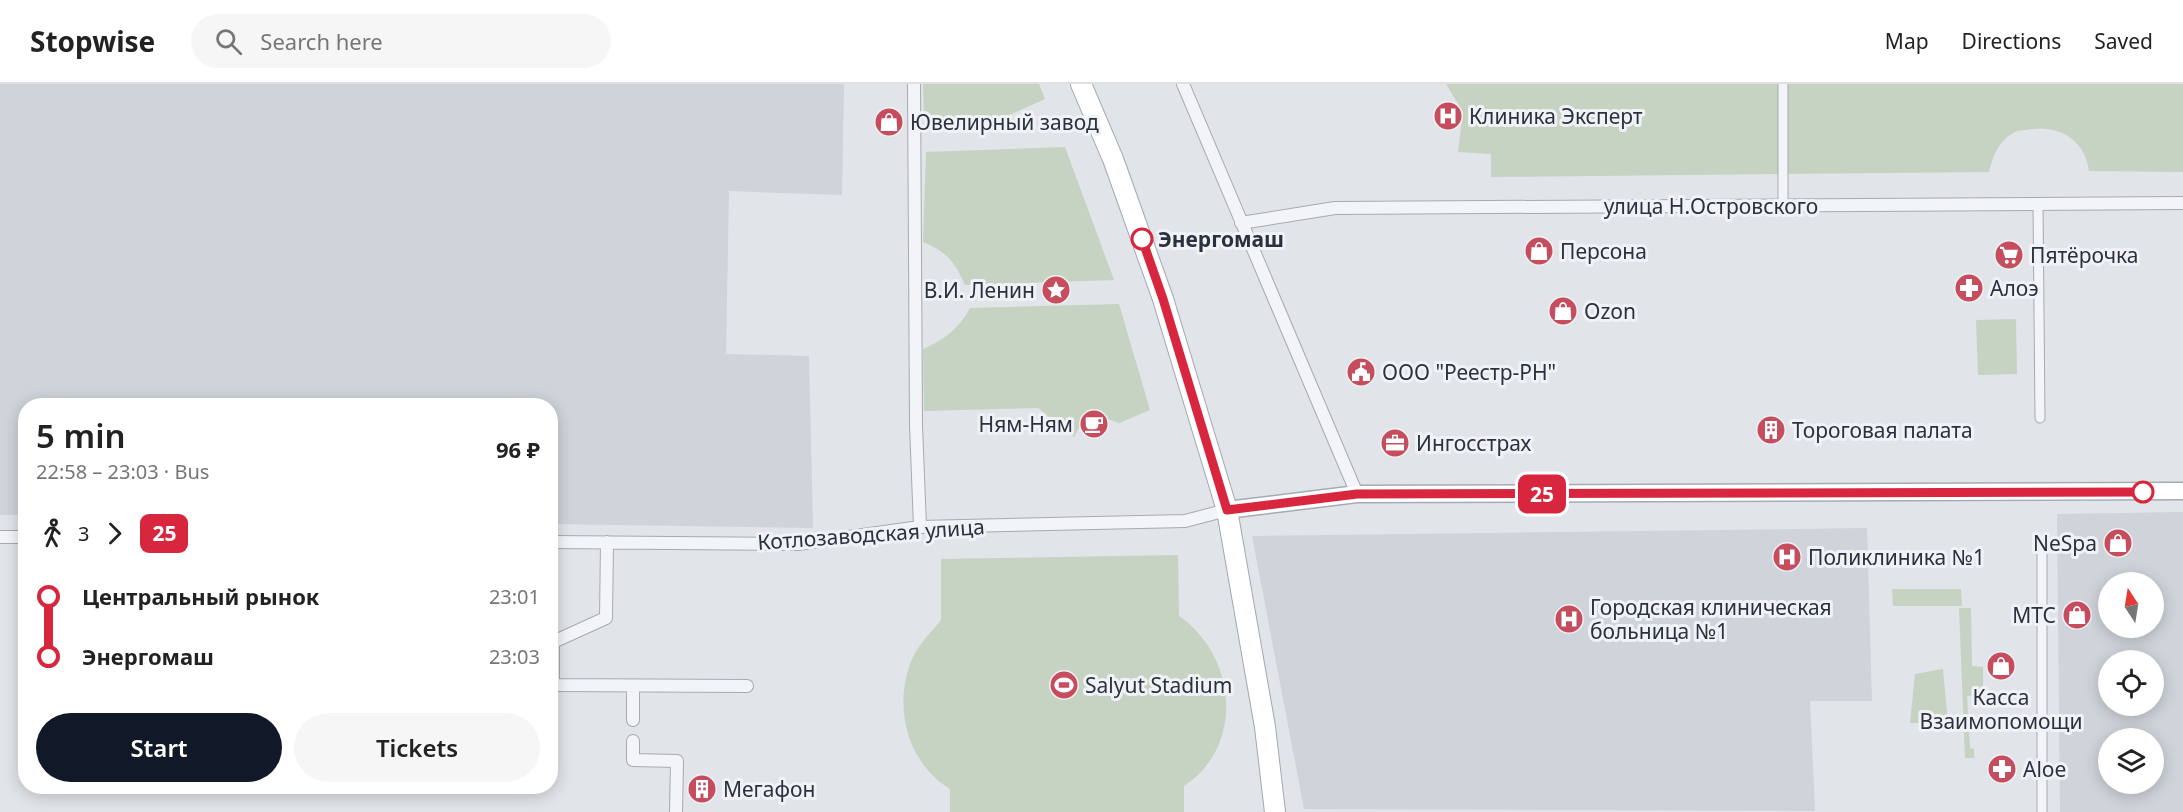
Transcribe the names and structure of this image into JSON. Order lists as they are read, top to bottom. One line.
{"streets":{"street":["улица Н.Островского","Котлозаводская улица"]},"places":{"hospital":["Клиника Эксперт","Поликлиника №1","Городская клиническая больница №1"],"shop":["Ювелирный завод","Персона","Ozon","NeSpa","МТС","Касса Взаимопомощи"],"other":["Энергомаш"],"supermarket":["Пятёрочка"],"pharmacy":["Алоэ","Aloe"],"place":["В.И. Ленин"],"public building":["ООО \"Реестр-РН\""],"cafe":["Ням-Ням"],"building":["Тороговая палата","Мегафон"],"office":["Ингосстрах"],"sports":["Salyut Stadium"]},"lines":["bus line 25"],"north":"top","page":{"header":"Stopwise","search":"Search here","nav":["Map","Directions","Saved"],"on_map":"25","heading":["5 min","22:58 – 23:03 · Bus","96 ₽"],"legs":["3","25"],"list":[{"name":"Центральный рынок","value":"23:01"},{"name":"Энергомаш","value":"23:03"}],"buttons":["Start","Tickets"]}}
